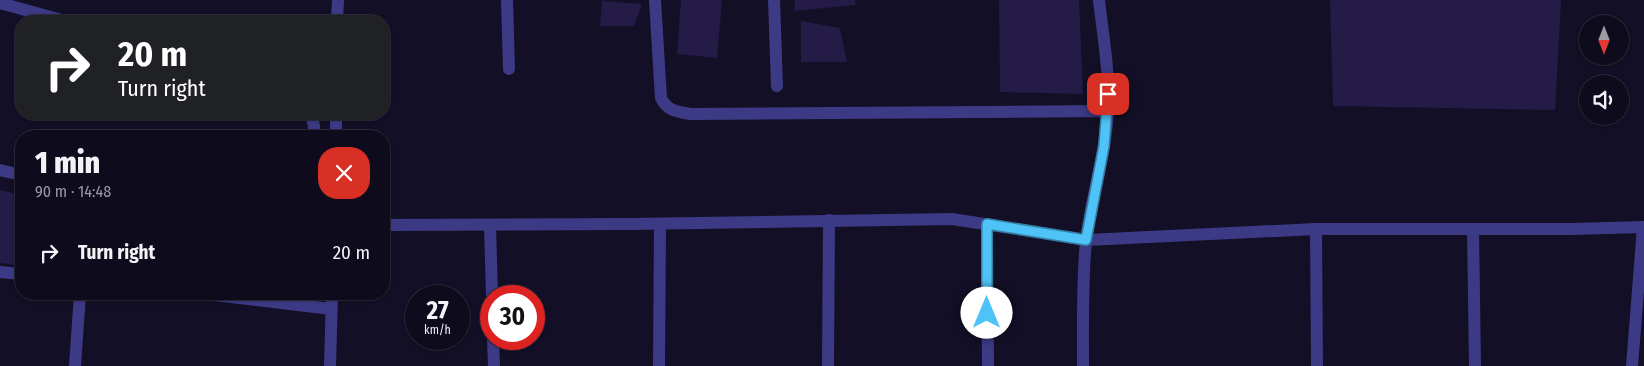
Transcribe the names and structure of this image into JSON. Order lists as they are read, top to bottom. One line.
{"north":"bottom","page":{"turn":["20 m","Turn right"],"heading":["1 min","90 m · 14:48"],"list":[{"name":"Turn right","value":"20 m"}],"speed":"27 km/h","limit":"30"}}
